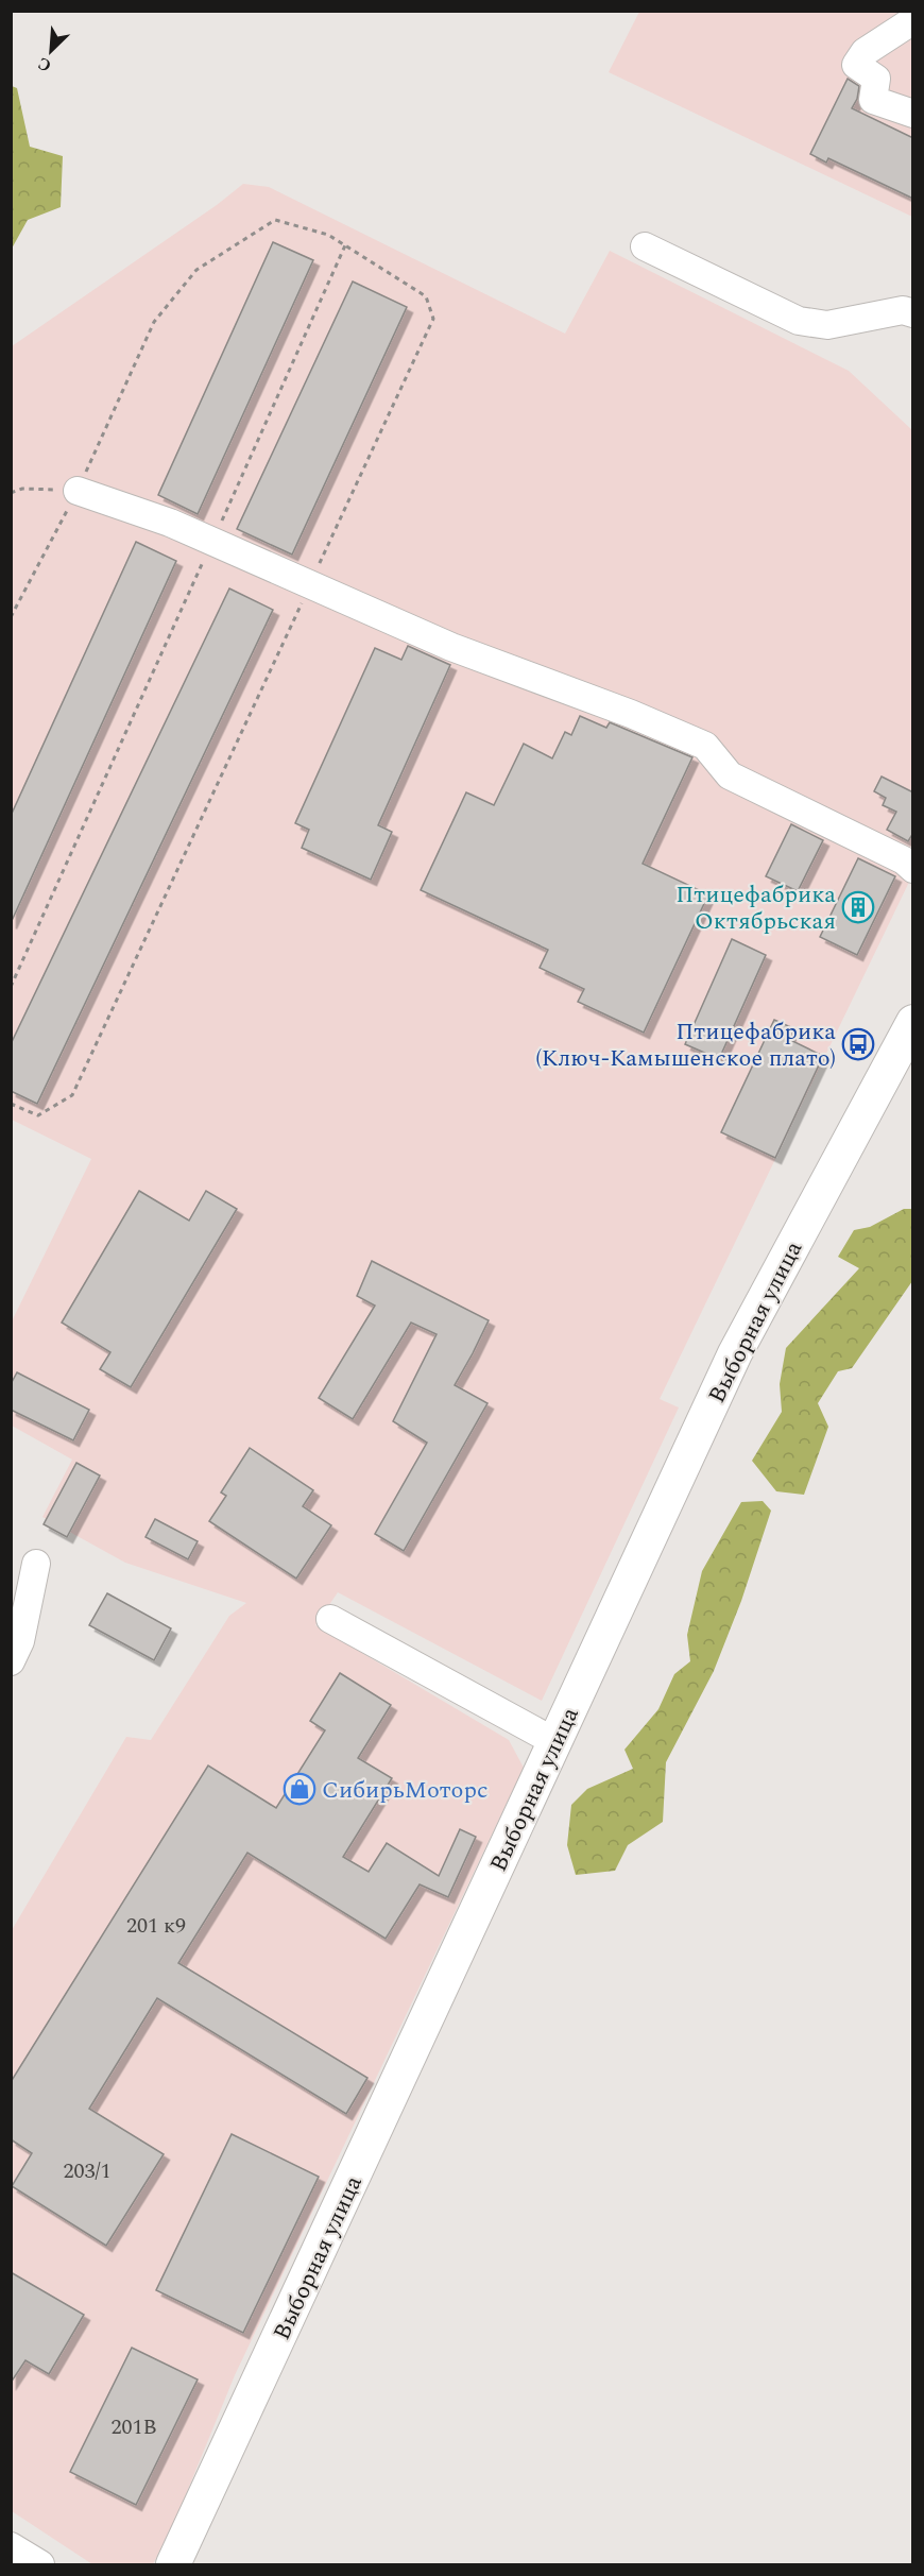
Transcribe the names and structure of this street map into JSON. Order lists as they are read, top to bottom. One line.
{"streets":{"main road":["Выборная улица"]},"places":{"building":["Птицефабрика Октябрьская"],"bus stop":["Птицефабрика (Ключ-Камышенское плато)"],"shop":["СибирьМоторс"]},"house_numbers":["201 к9","203/1","201В"],"north":"bottom left"}
